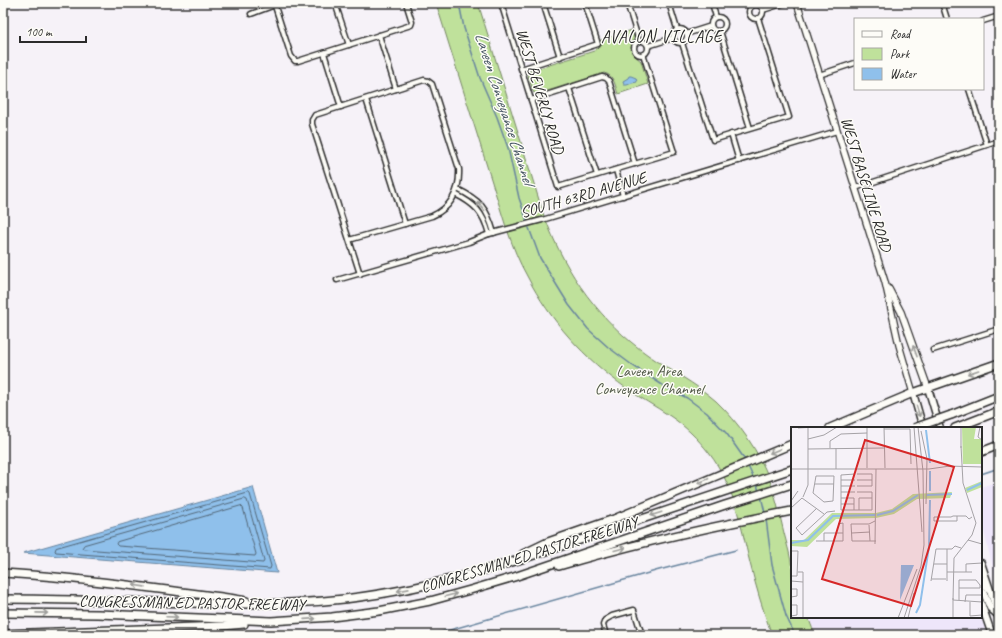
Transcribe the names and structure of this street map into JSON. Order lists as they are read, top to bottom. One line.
{"streets":{"highway":["CONGRESSMAN ED PASTOR FREEWAY"],"main road":["WEST BASELINE ROAD"],"street":["WEST BEVERLY ROAD","SOUTH 63RD AVENUE"]},"crossings":[["WEST BASELINE ROAD","SOUTH 63RD AVENUE"]],"districts":["AVALON VILLAGE"],"water":["Laveen Conveyance Channel"],"parks":["Laveen Area Conveyance Channel"],"legend":["Road","Park","Water"],"scale_bar":"100 m"}
